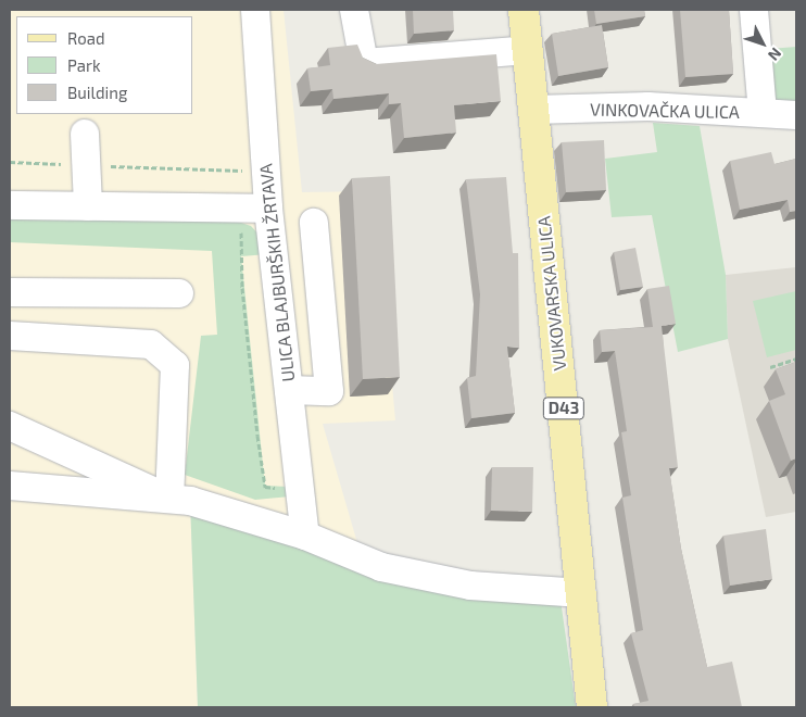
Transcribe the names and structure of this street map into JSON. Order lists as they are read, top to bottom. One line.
{"streets":{"main road":["VUKOVARSKA ULICA","D43"],"street":["VINKOVAČKA ULICA","ULICA BLAJBURŠKIH ŽRTAVA"]},"crossings":[["VINKOVAČKA ULICA","VUKOVARSKA ULICA"]],"legend":["Road","Park","Building"],"north":"bottom right"}
